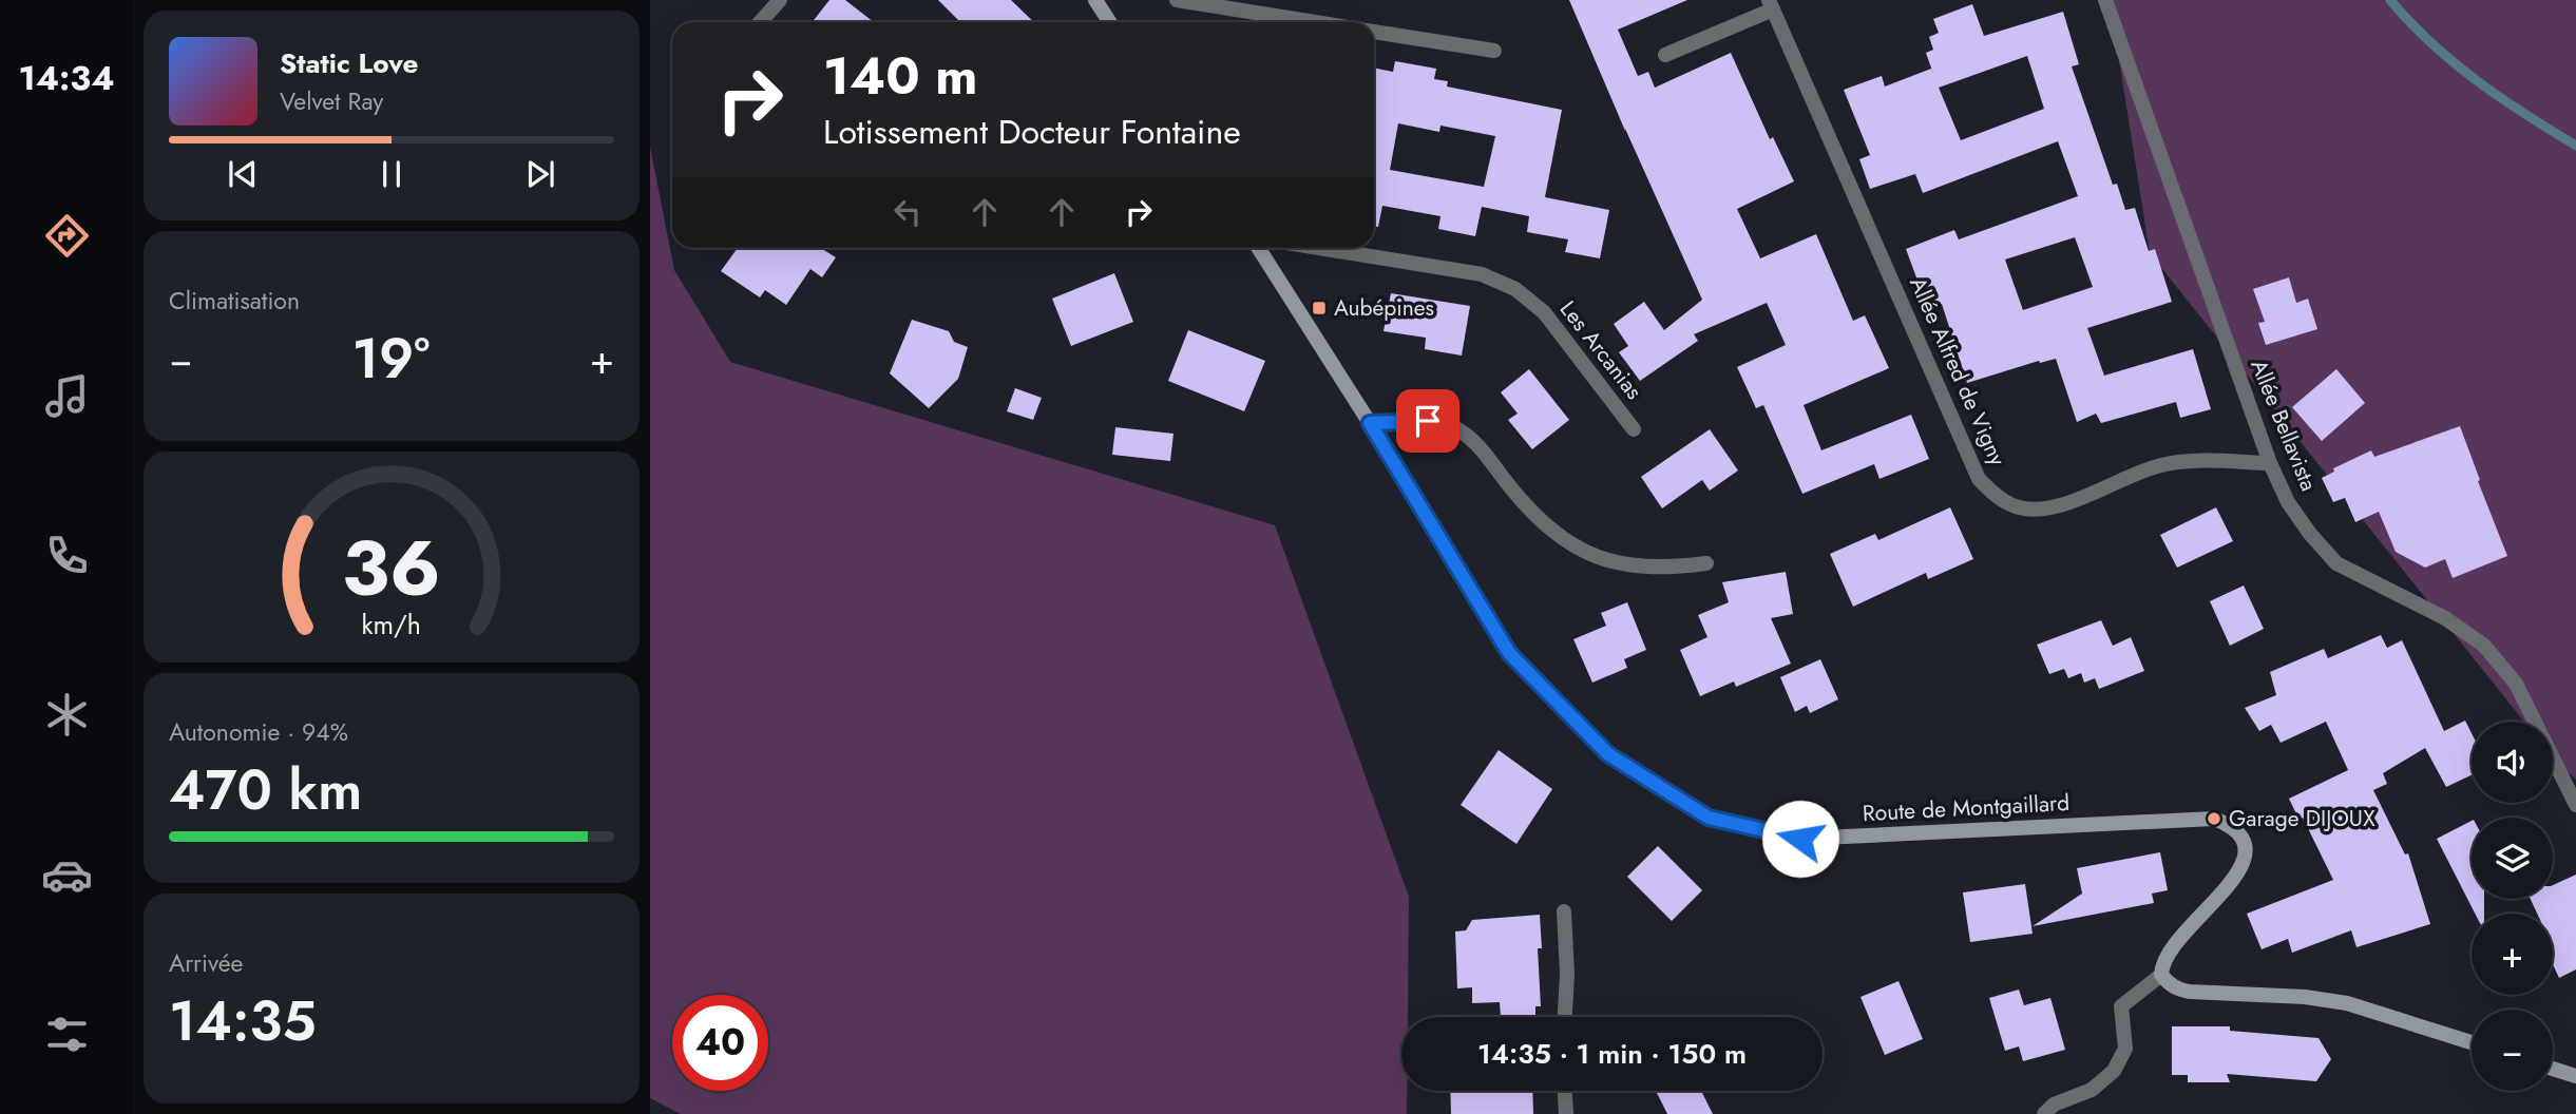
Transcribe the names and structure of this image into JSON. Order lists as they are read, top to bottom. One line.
{"streets":{"street":["Les Arcanias","Allée Alfred de Vigny","Allée Bellavista","Route de Montgaillard"]},"crossings":[["Allée Alfred de Vigny","Allée Bellavista"]],"places":{"transit":["Aubépines"],"other":["Garage DIJOUX"]},"page":{"tabs":"14:34","turn":["140 m","Lotissement Docteur Fontaine"],"song":["Static Love","Velvet Ray"],"tile":["Climatisation",["Autonomie · 94%","470 km"],["Arrivée","14:35"]],"heat":["−","19°","+"],"map_buttons":["+","−"],"limit":"40","trip":"14:35 · 1 min · 150 m","gauge":["36","km/h"]}}
